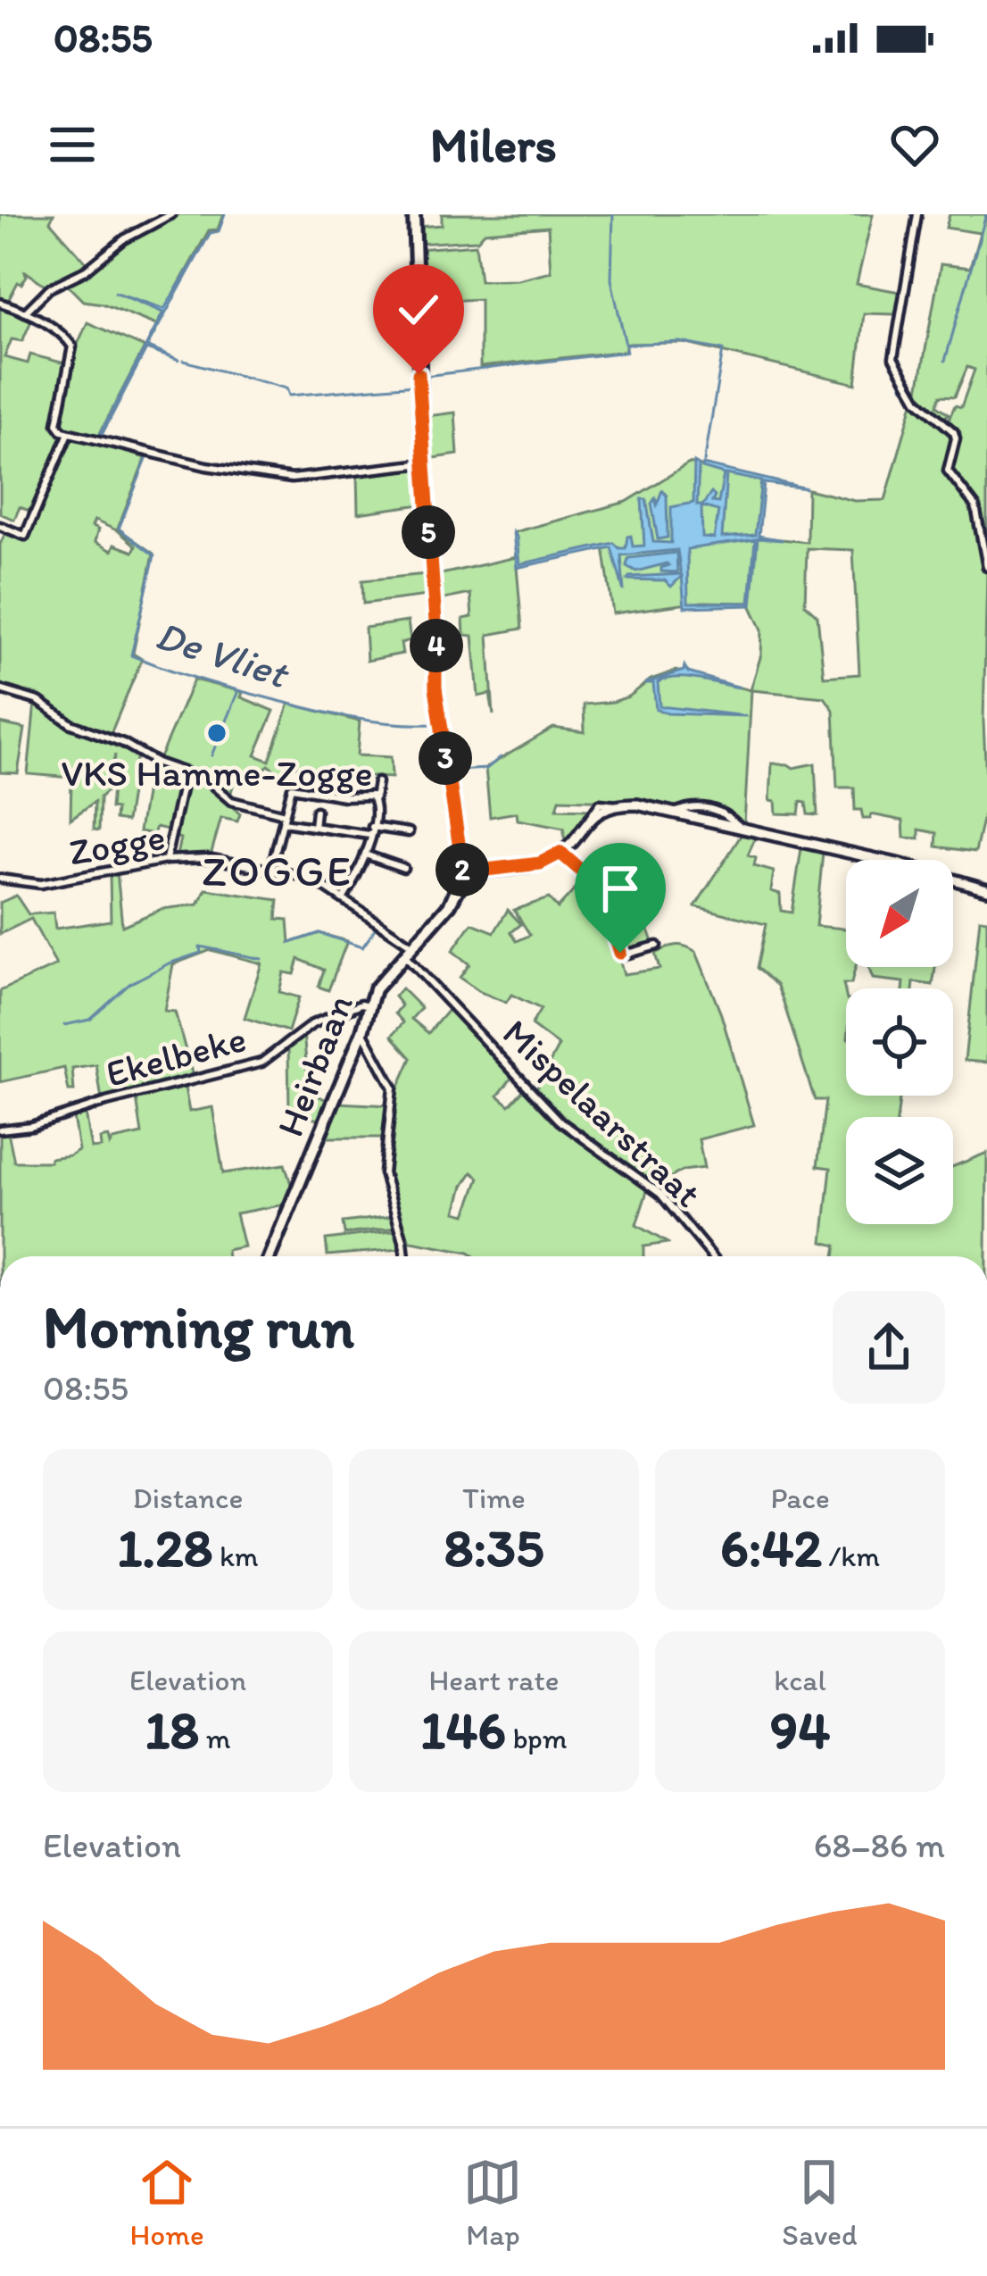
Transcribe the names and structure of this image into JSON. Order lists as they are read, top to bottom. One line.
{"streets":{"main road":["Heirbaan"],"street":["Zogge","Ekelbeke","Mispelaarstraat"]},"crossings":[["Zogge","Heirbaan"],["Zogge","Mispelaarstraat"],["Ekelbeke","Heirbaan"],["Heirbaan","Mispelaarstraat"]],"districts":["ZOGGE"],"water":["De Vliet"],"places":["VKS Hamme-Zogge"],"north":"bottom left","page":{"status":"08:55","header":"Milers","pins":["5","4","3","2"],"heading":["Morning run","08:55"],"stats":[["Distance","1.28 km"],["Time","8:35"],["Pace","6:42 /km"],["Elevation","18 m"],["Heart rate","146 bpm"],["kcal","94"]],"chart":["Elevation","68–86 m"],"tabs":["Home","Map","Saved"]}}
